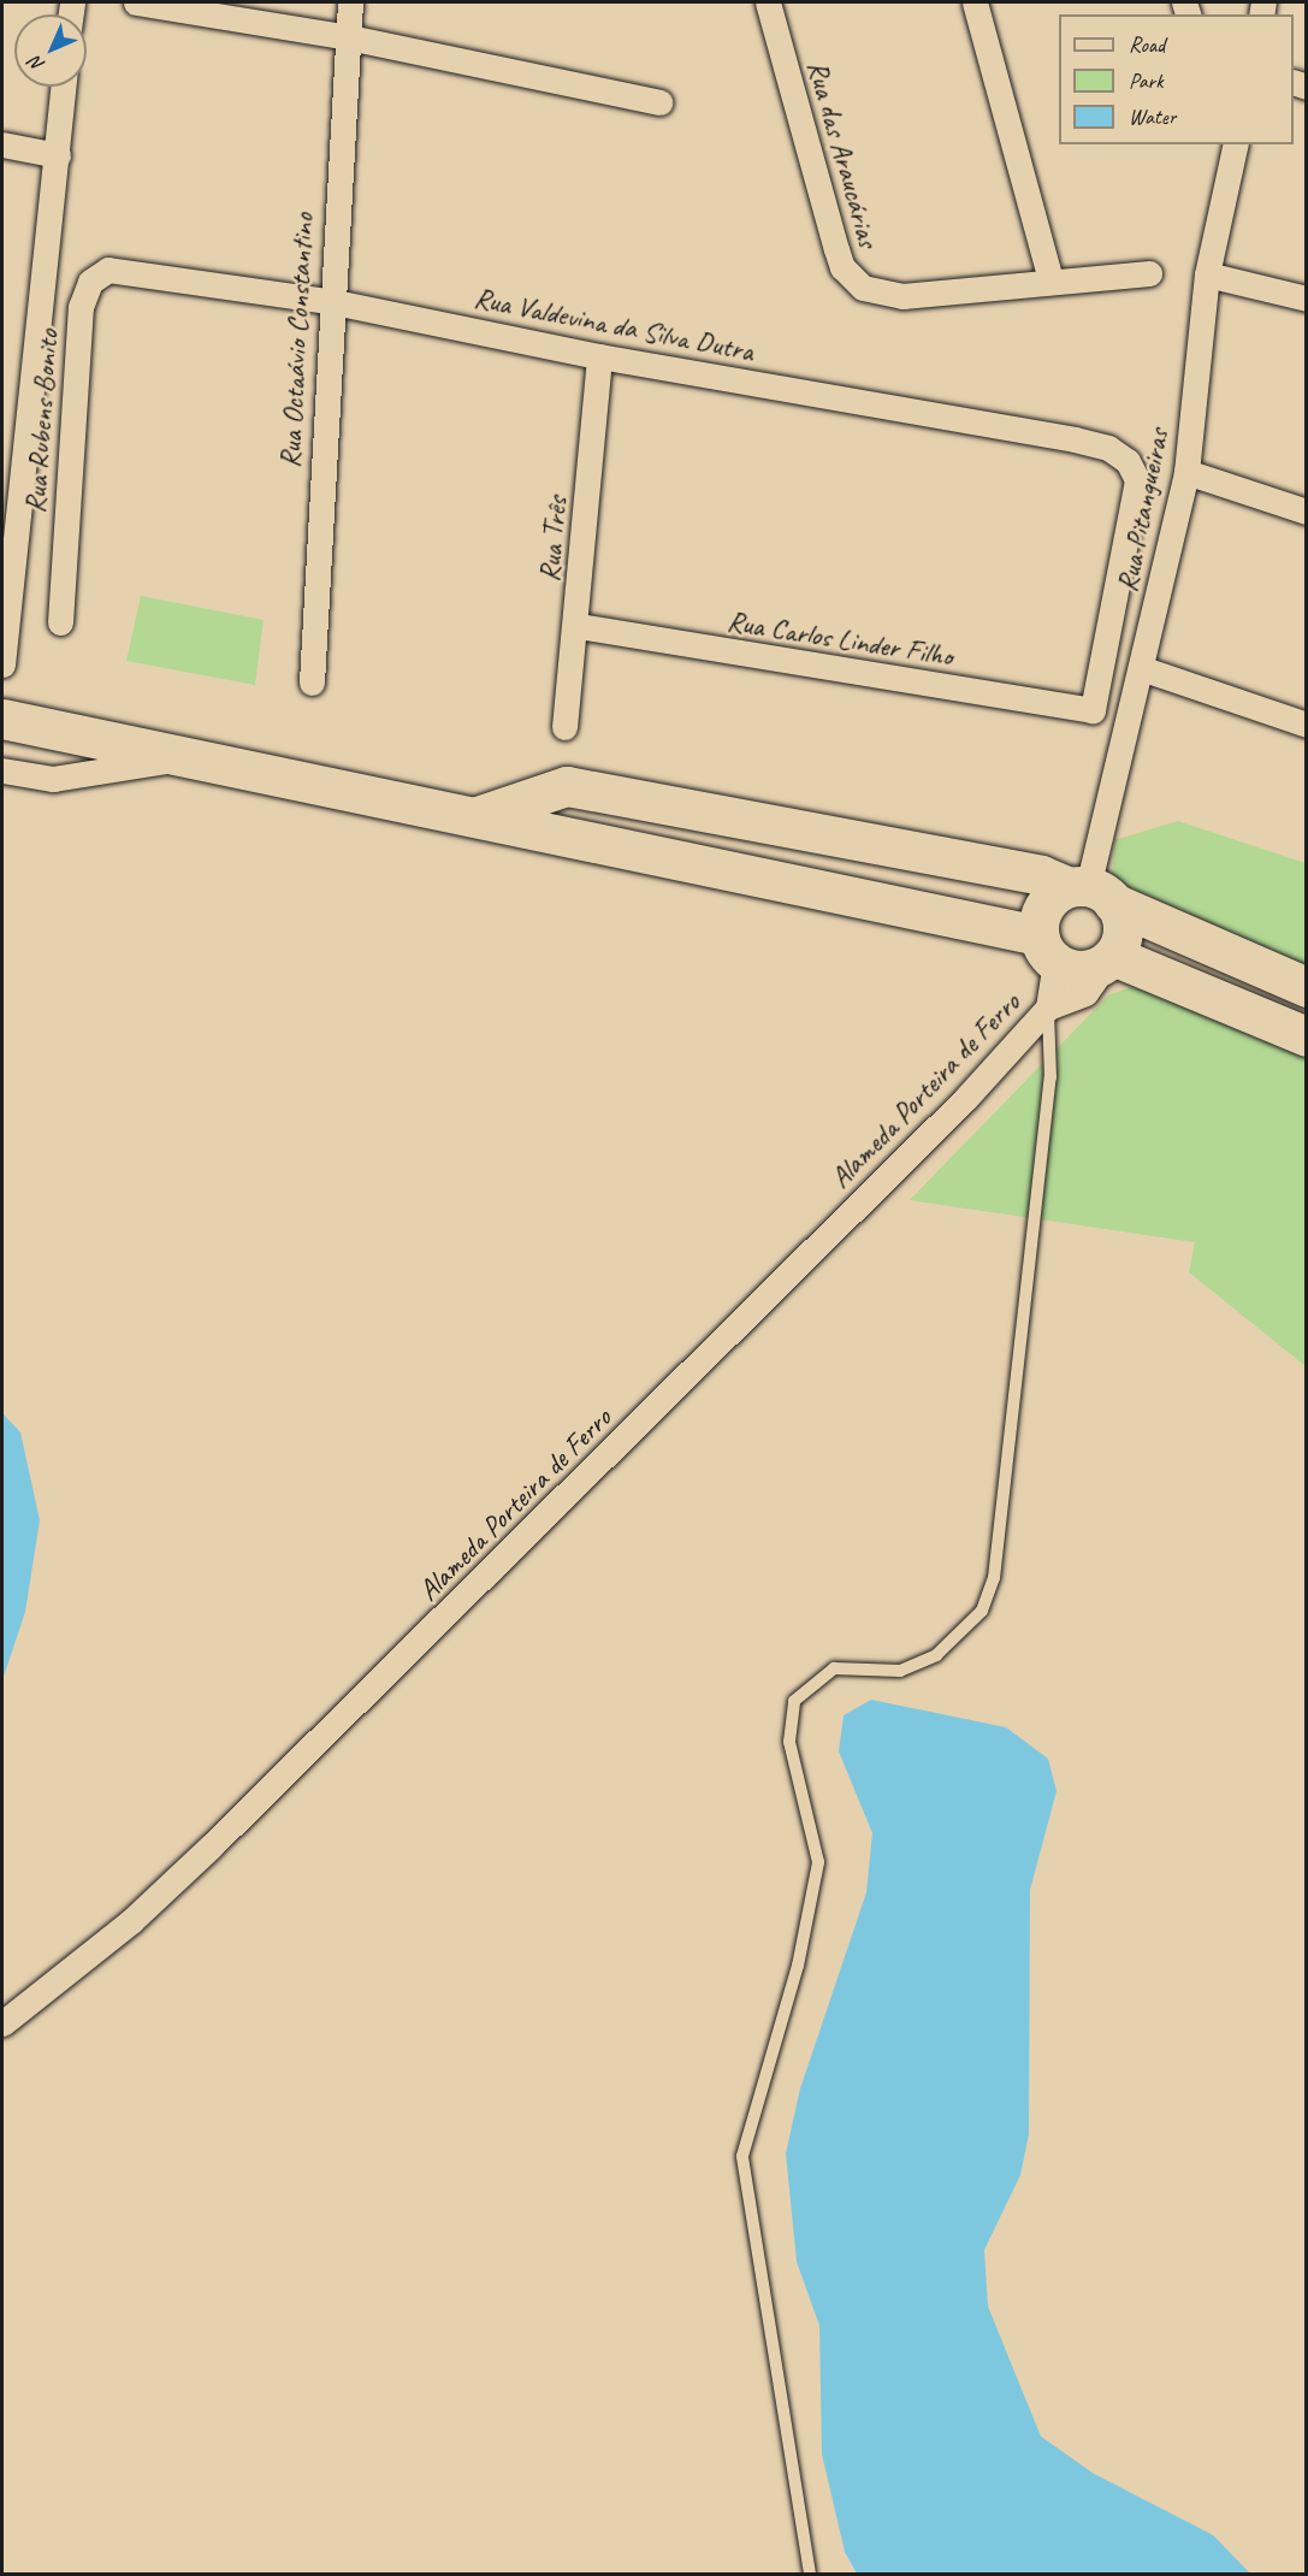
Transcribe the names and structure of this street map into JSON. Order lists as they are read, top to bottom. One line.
{"streets":{"street":["Rua das Araucárias","Rua Valdevina da Silva Dutra","Rua Octaávio Constantino","Rua Rubens Bonito","Rua Pitangueiras","Rua Três","Rua Carlos Linder Filho","Alameda Porteira de Ferro"]},"crossings":[["Rua Valdevina da Silva Dutra","Rua Octaávio Constantino"],["Rua Valdevina da Silva Dutra","Rua Rubens Bonito"],["Rua Valdevina da Silva Dutra","Rua Três"],["Rua Valdevina da Silva Dutra","Rua Carlos Linder Filho"],["Rua Pitangueiras","Alameda Porteira de Ferro"],["Rua Três","Rua Carlos Linder Filho"]],"legend":["Road","Park","Water"],"north":"bottom left"}
